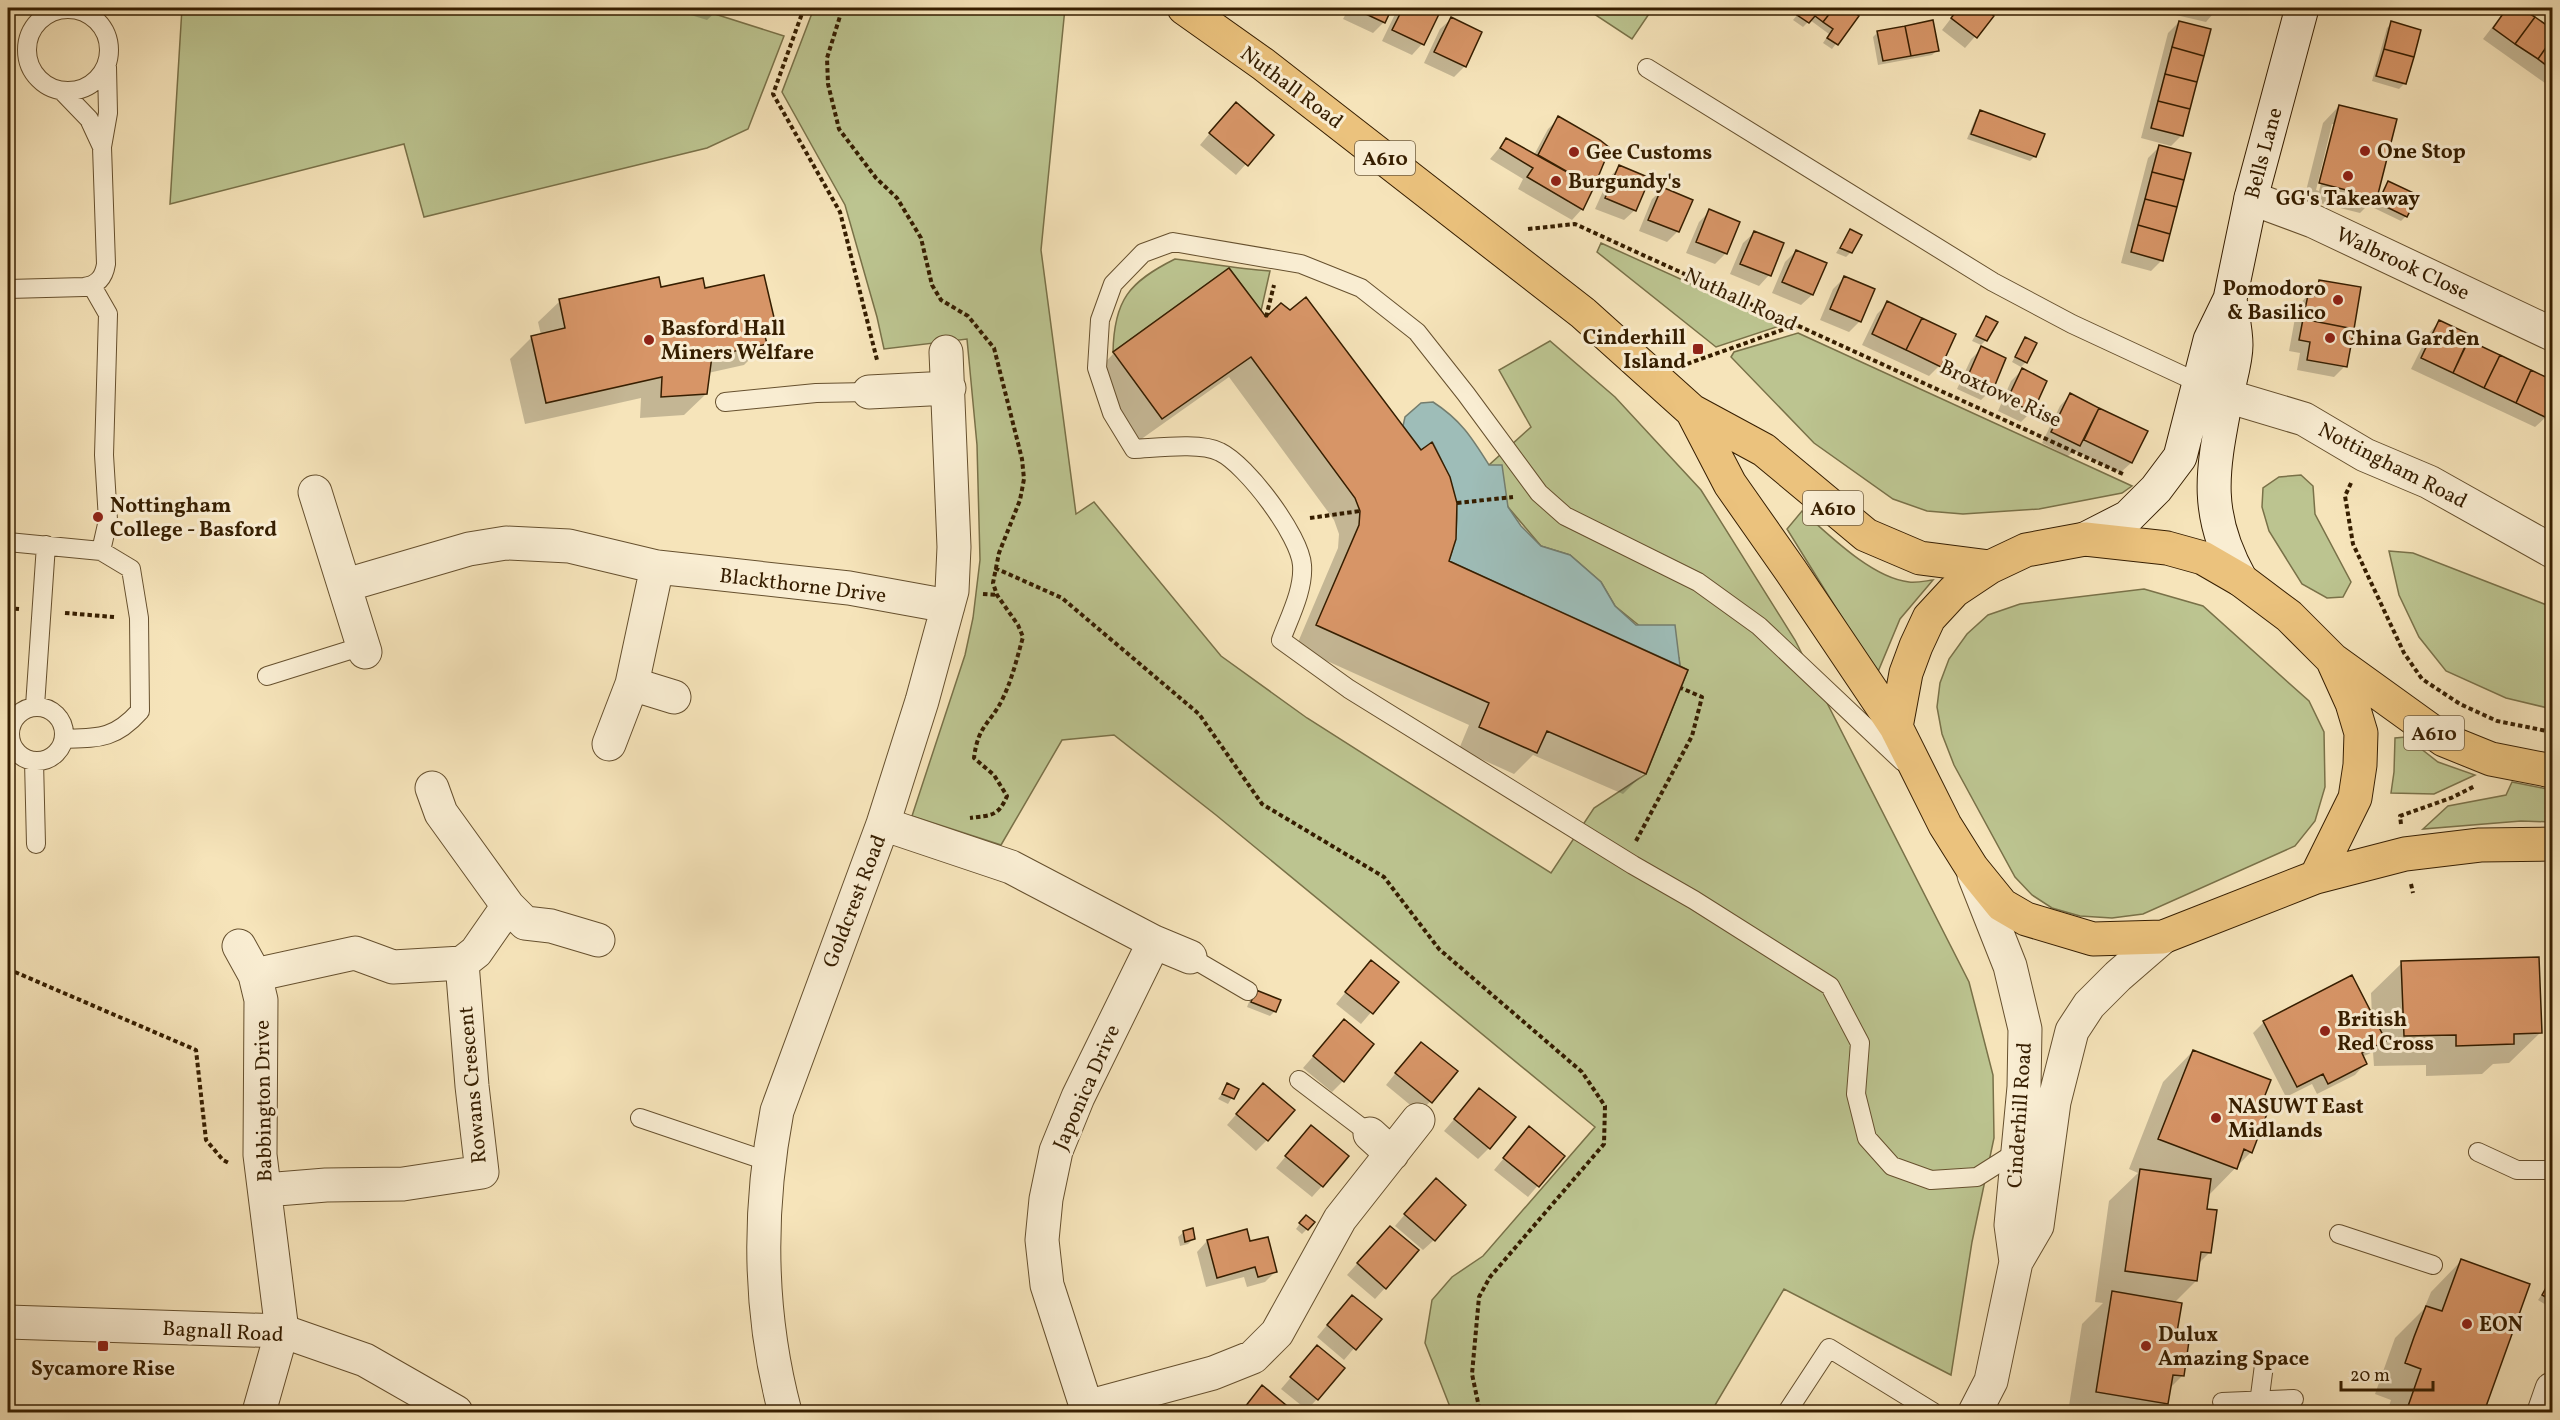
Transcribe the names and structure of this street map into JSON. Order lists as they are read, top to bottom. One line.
{"streets":{"highway":["Nuthall Road","A610"],"street":["Bells Lane","Walbrook Close","Nottingham Road","Blackthorne Drive","Goldcrest Road","Rowans Crescent","Japonica Drive","Babbington Drive","Cinderhill Road","Bagnall Road"],"path":["Broxtowe Rise"]},"crossings":[["Nuthall Road","A610"],["Nuthall Road","Broxtowe Rise"],["Bells Lane","A610"],["Bells Lane","Walbrook Close"],["Bells Lane","Broxtowe Rise"],["Bells Lane","Nottingham Road"],["A610","Cinderhill Road"],["Blackthorne Drive","Goldcrest Road"],["Rowans Crescent","Babbington Drive"],["Babbington Drive","Bagnall Road"]],"places":{"other":["One Stop","Gee Customs","GG's Takeaway","Burgundy's","Pomodoro & Basilico","China Garden","Basford Hall Miners Welfare","Nottingham College - Basford","British Red Cross","NASUWT East Midlands","EON","Dulux Amazing Space"],"transit":["Cinderhill Island","Sycamore Rise"]},"scale_bar":"20 m"}
